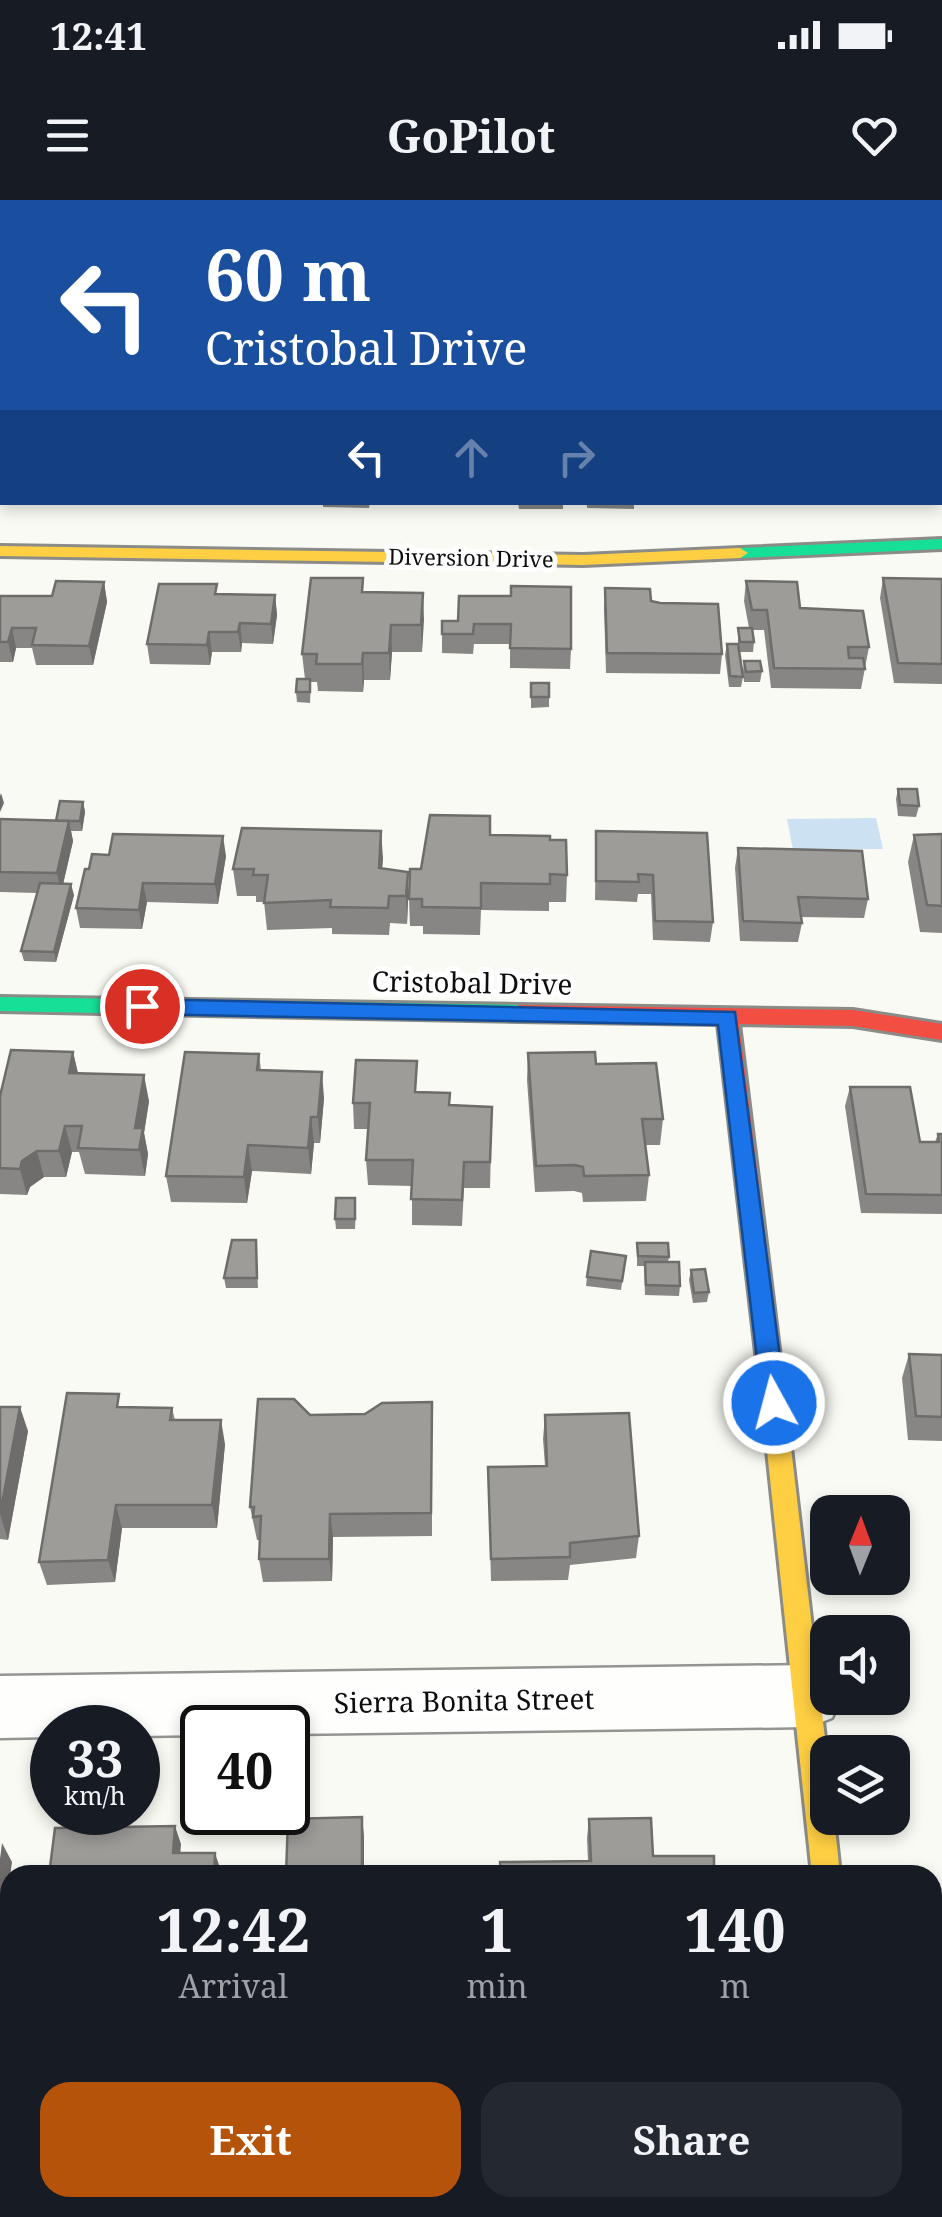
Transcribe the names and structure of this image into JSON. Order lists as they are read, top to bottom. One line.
{"streets":{"street":["Diversion Drive","Cristobal Drive","Sierra Bonita Street"]},"north":"top","page":{"status":"12:41","header":"GoPilot","turn":["60 m","Cristobal Drive"],"speed":"33 km/h","limit":"40","eta":["12:42","Arrival","1","min","140","m"],"buttons":["Exit","Share"]}}
